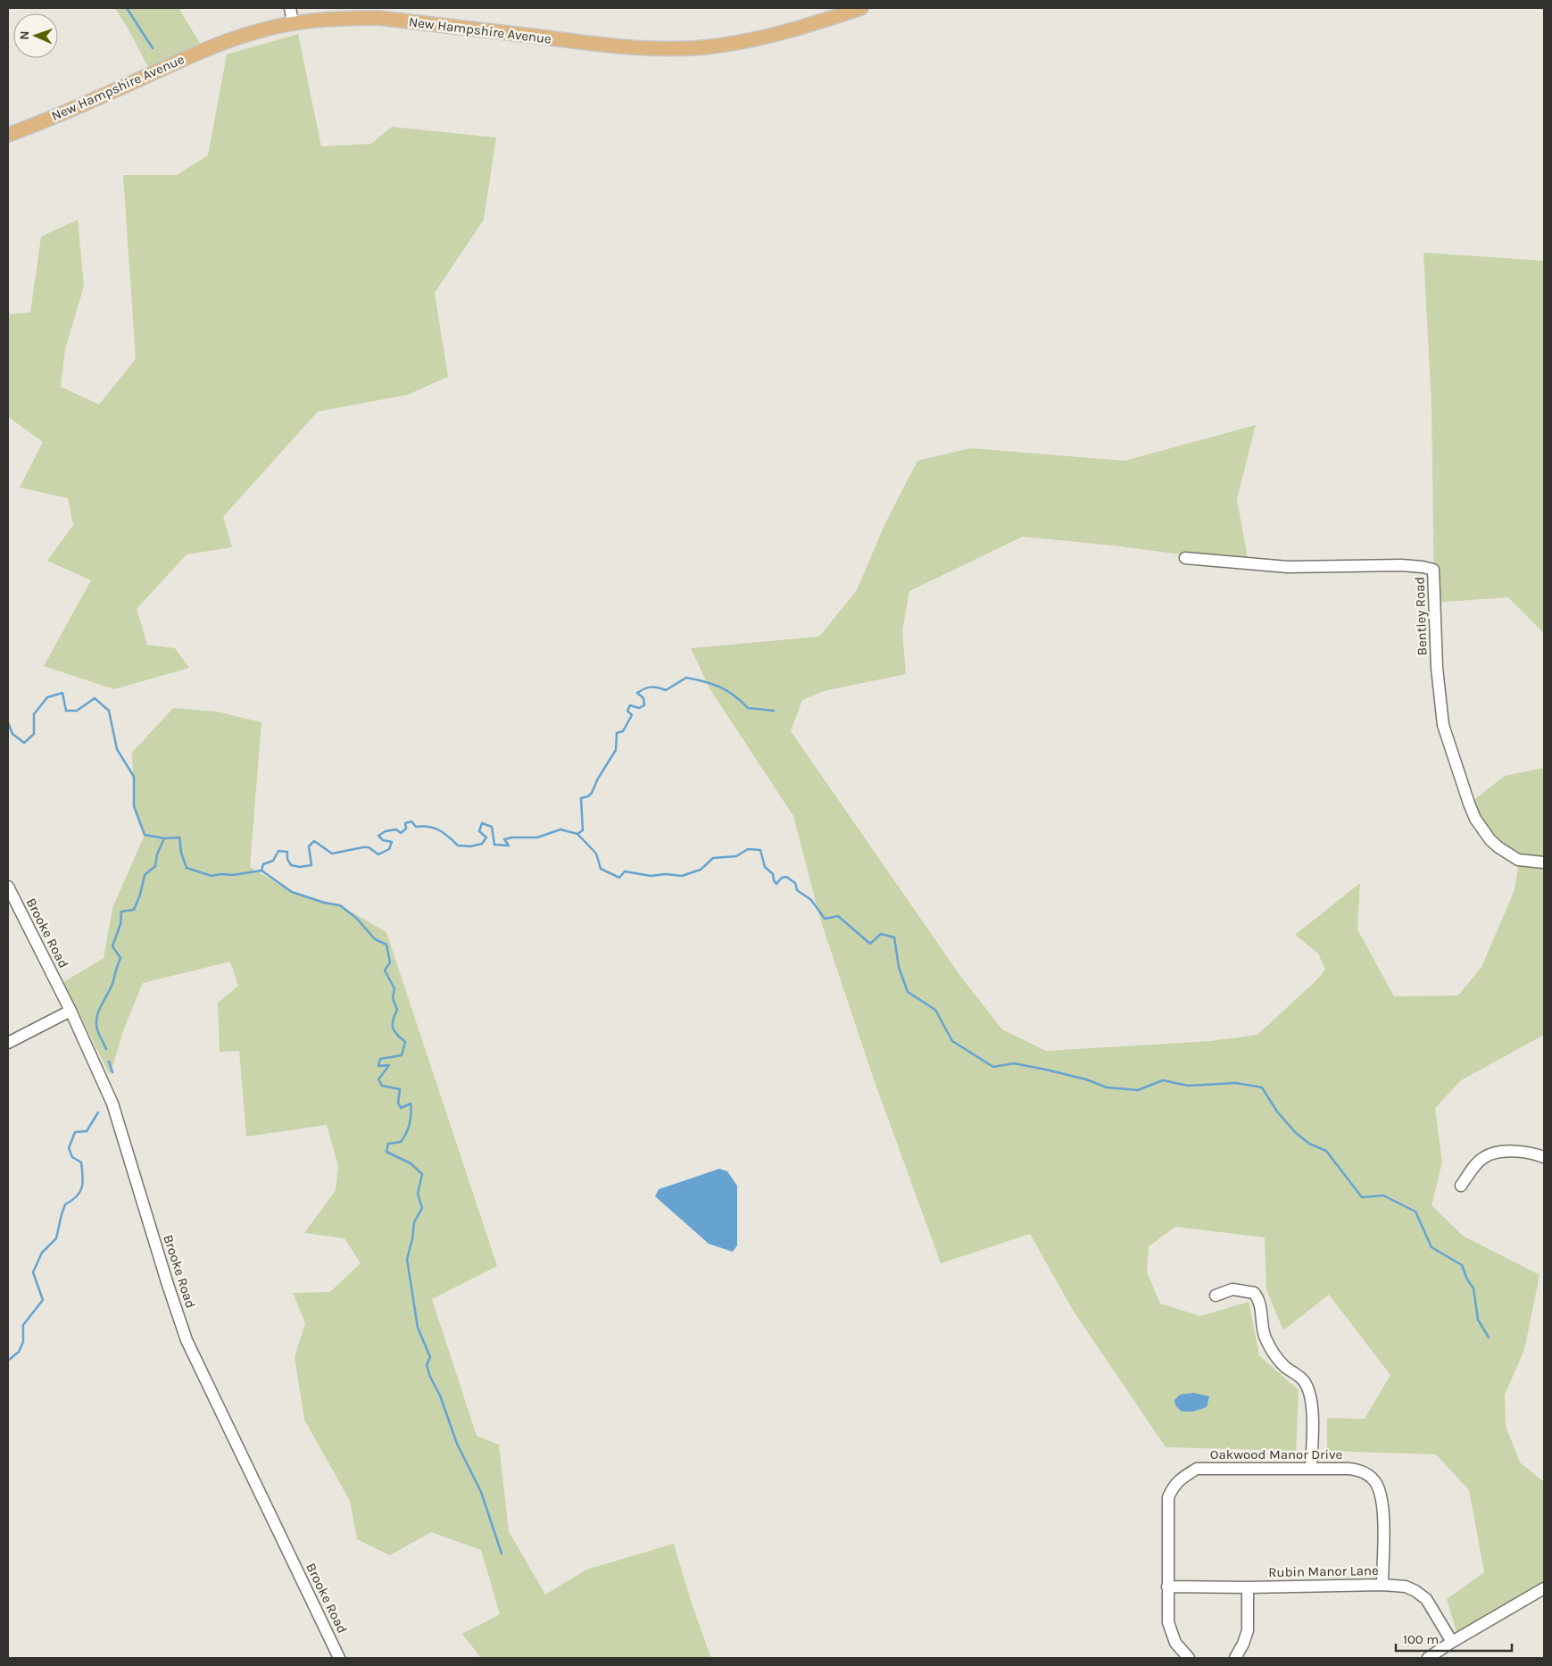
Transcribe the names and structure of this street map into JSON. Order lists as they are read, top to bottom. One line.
{"streets":{"main road":["New Hampshire Avenue"],"street":["Bentley Road","Brooke Road","Oakwood Manor Drive","Rubin Manor Lane"]},"crossings":[["Oakwood Manor Drive","Rubin Manor Lane"]],"scale_bar":"100 m","north":"left"}
